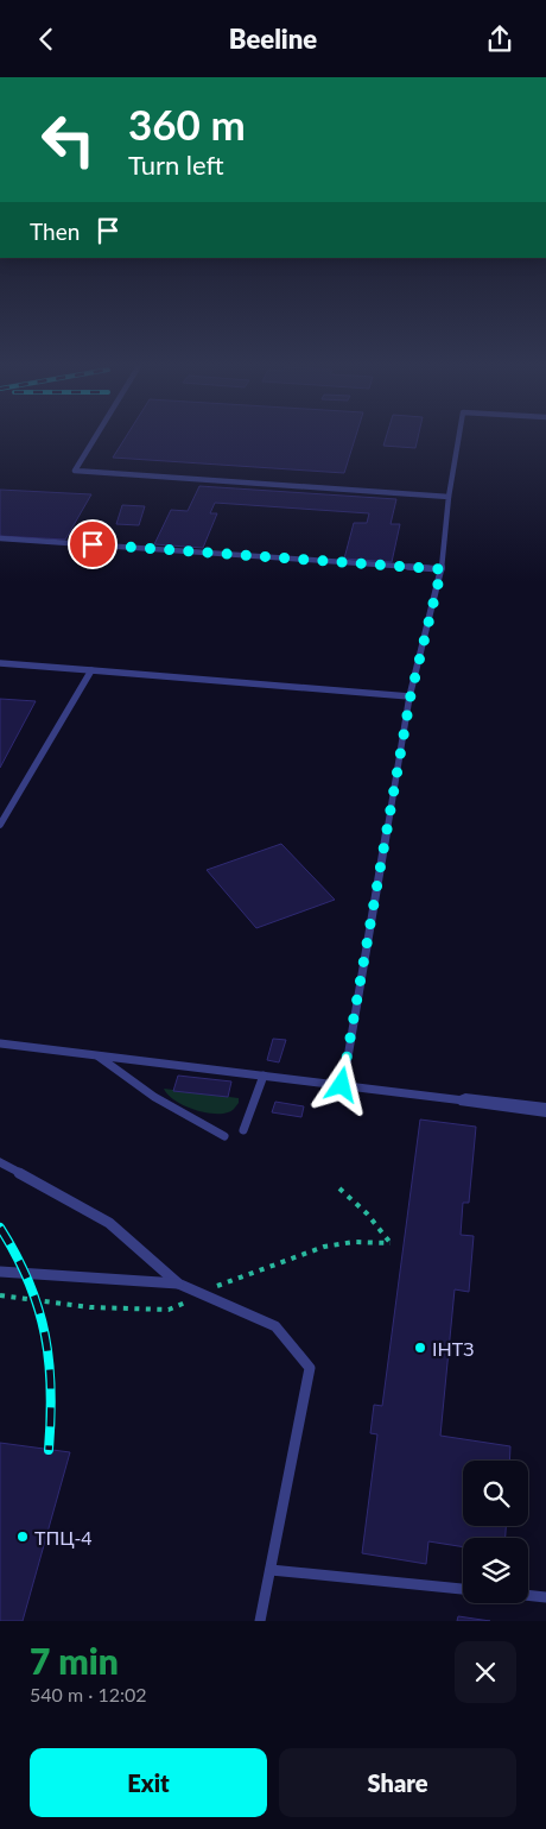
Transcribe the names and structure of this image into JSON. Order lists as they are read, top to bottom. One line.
{"places":["ІНТЗ","ТПЦ-4"],"page":{"header":"Beeline","turn":["360 m","Turn left"],"then":"Then","heading":["7 min","540 m · 12:02"],"buttons":["Exit","Share"]}}
